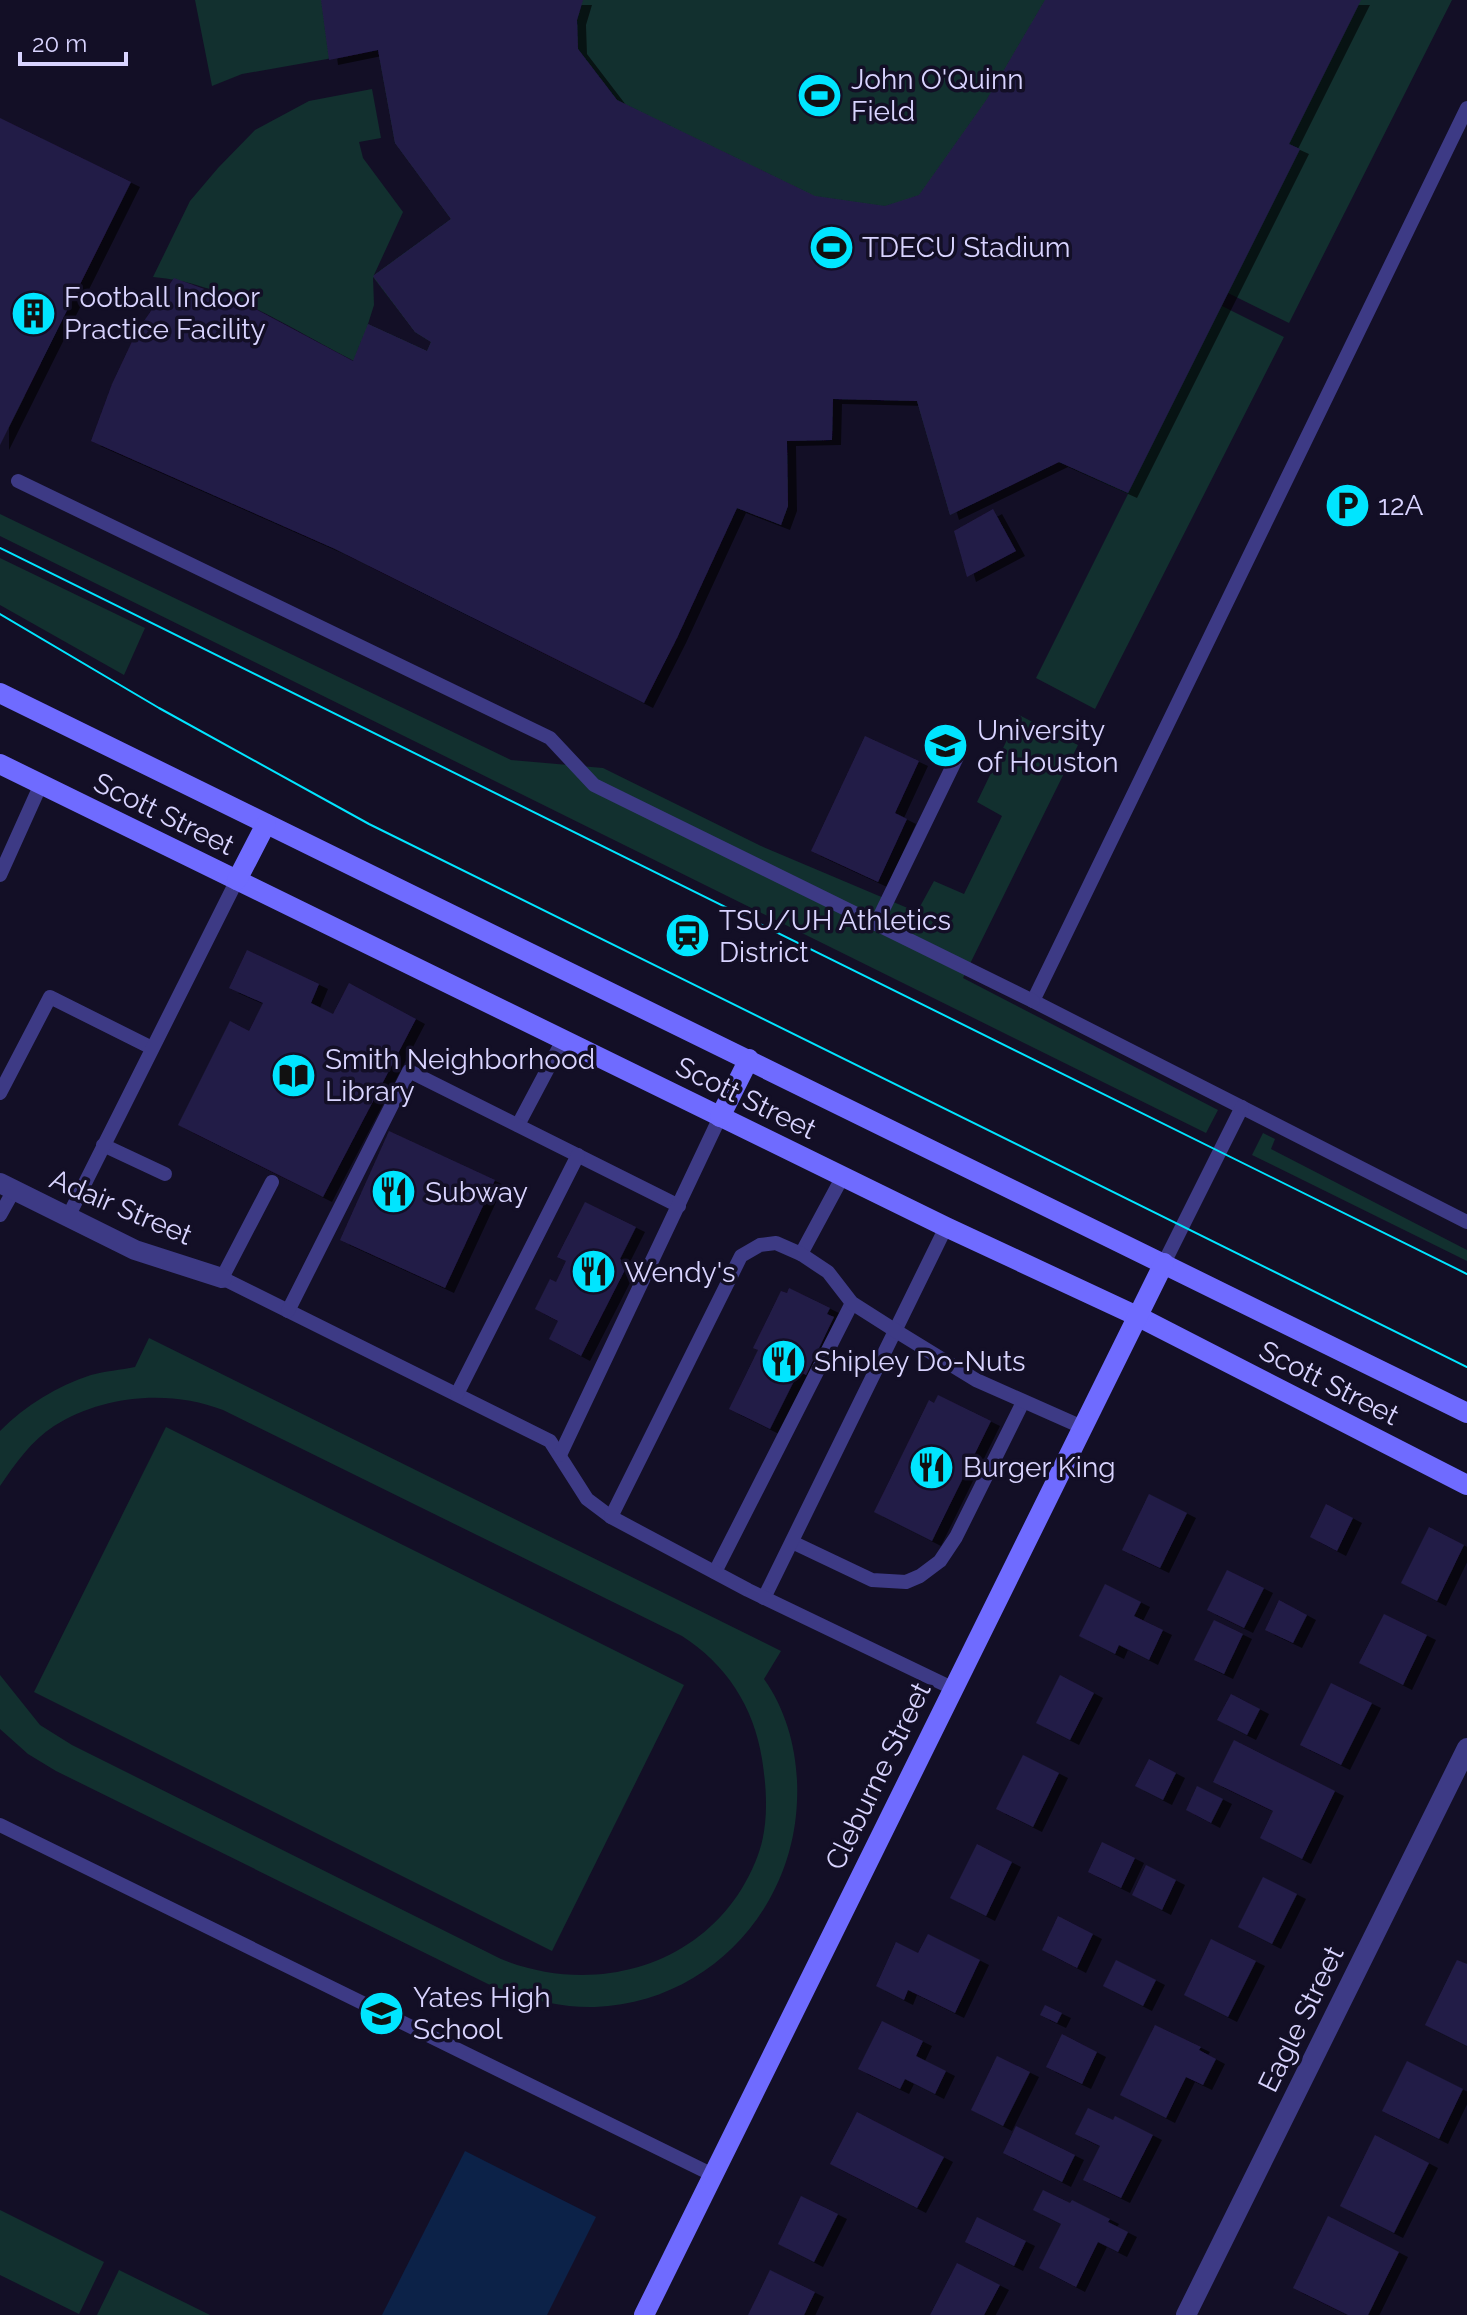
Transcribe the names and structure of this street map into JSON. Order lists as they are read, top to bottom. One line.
{"streets":{"main road":["Scott Street","Cleburne Street"],"street":["Adair Street","Eagle Street"]},"crossings":[["Scott Street","Cleburne Street"]],"places":{"sports":["John O'Quinn Field","TDECU Stadium"],"building":["Football Indoor Practice Facility"],"parking":["12A"],"school or university":["University of Houston","Yates High School"],"station":["TSU/UH Athletics District"],"library":["Smith Neighborhood Library"],"restaurant":["Subway","Wendy's","Shipley Do-Nuts","Burger King"]},"scale_bar":"20 m"}
